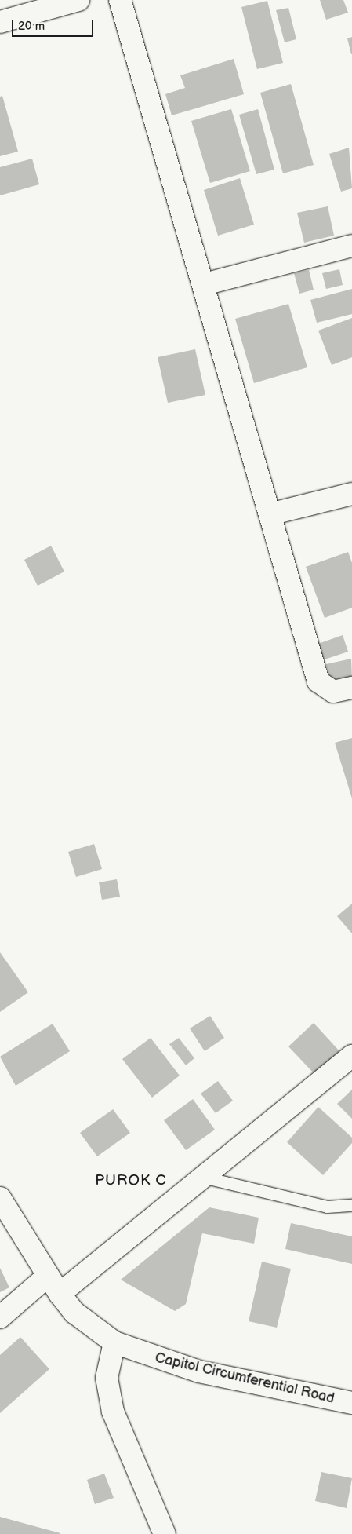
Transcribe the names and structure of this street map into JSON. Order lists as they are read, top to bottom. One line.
{"streets":{"street":["Capitol Circumferential Road"]},"districts":["PUROK C"],"scale_bar":"20 m"}
